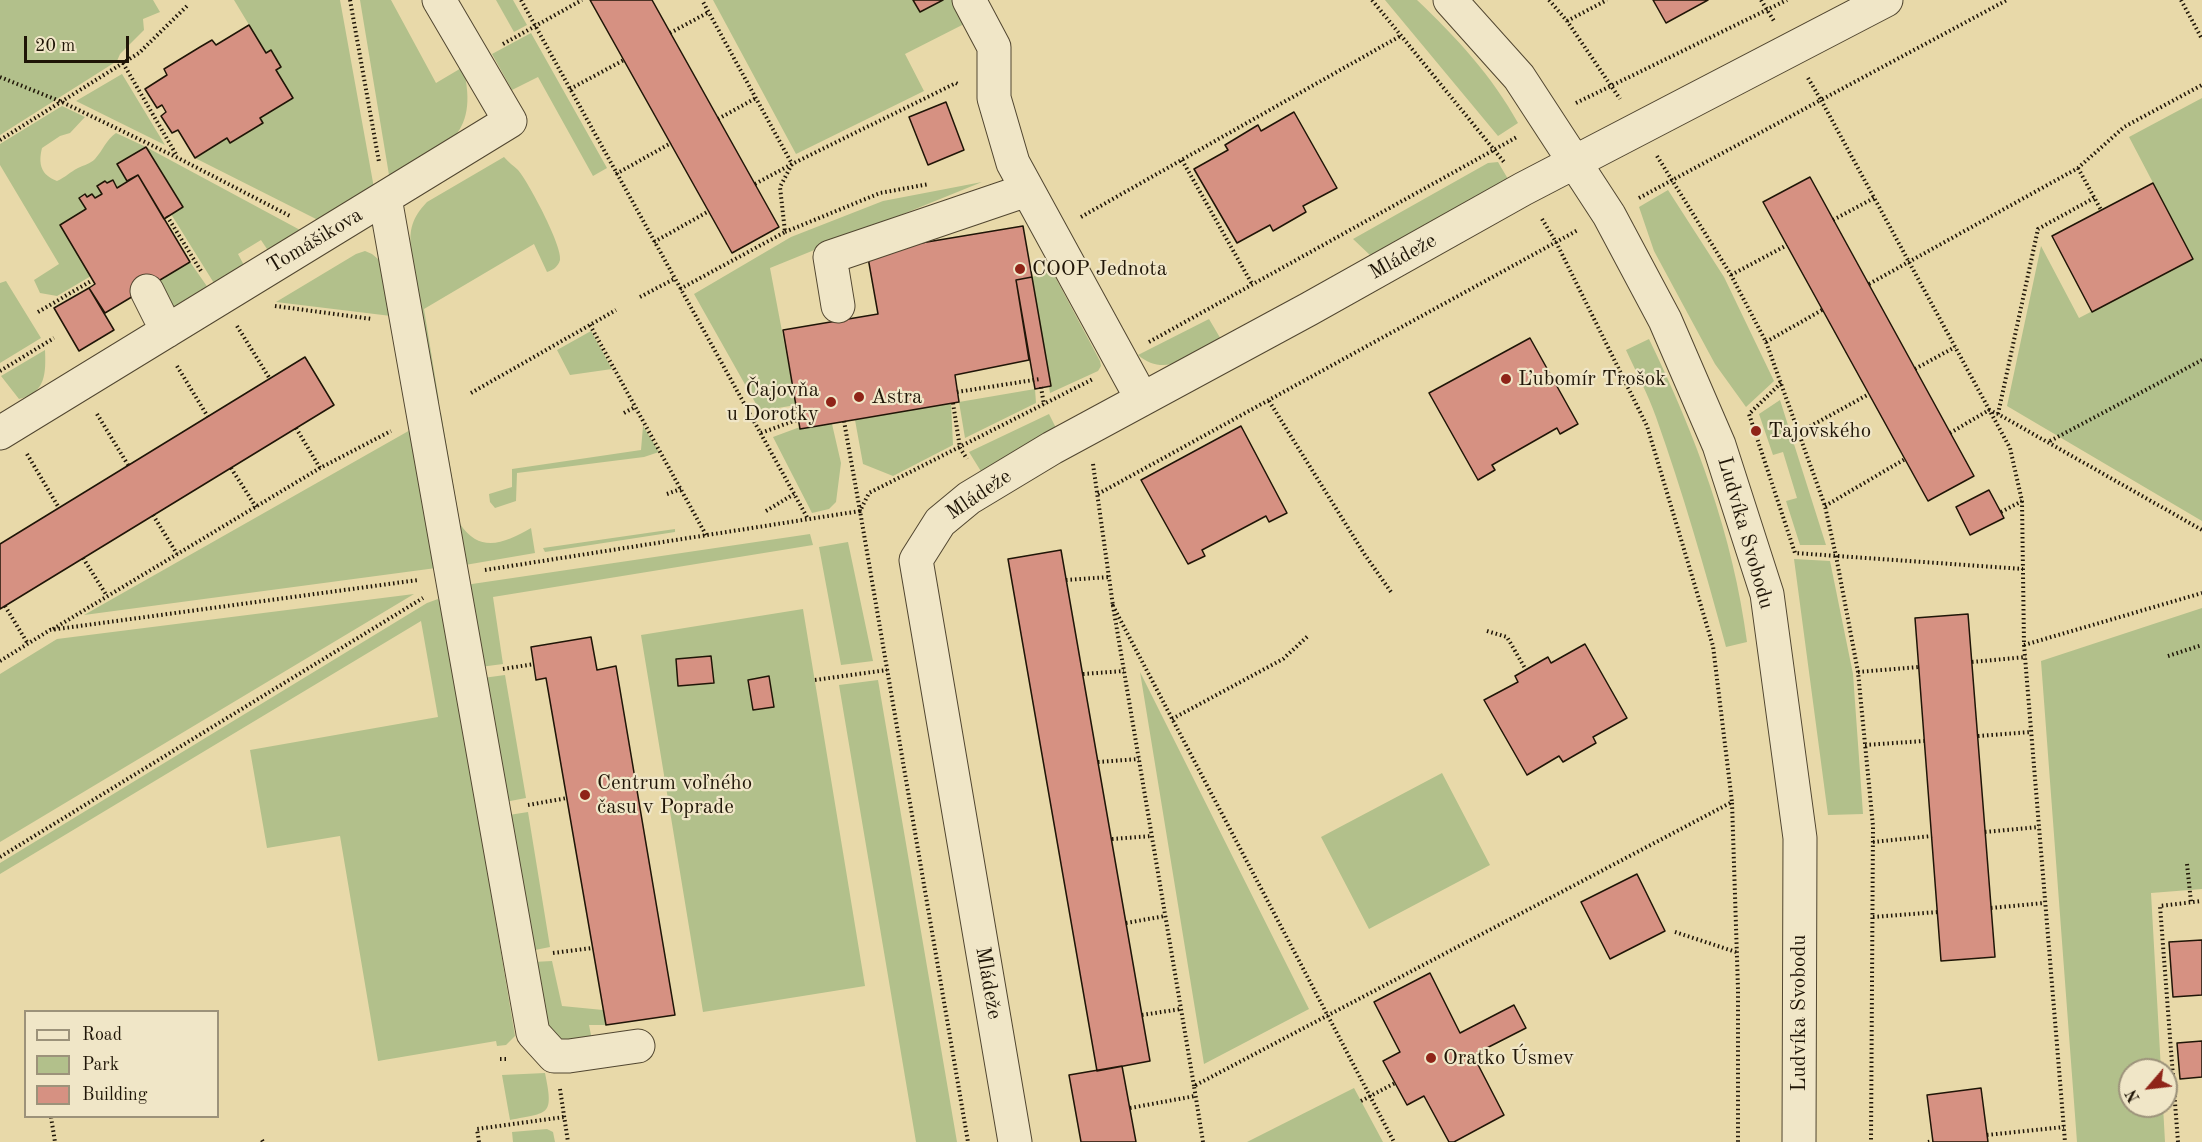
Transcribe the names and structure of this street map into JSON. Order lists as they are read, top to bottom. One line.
{"streets":{"street":["Tomášikova","Mládeže","Ludvíka Svobodu"]},"crossings":[["Mládeže","Ludvíka Svobodu"]],"places":["COOP Jednota","Ľubomír Trošok","Astra","Čajovňa u Dorotky","Tajovského","Centrum voľného času v Poprade","Oratko Úsmev"],"legend":["Road","Park","Building"],"scale_bar":"20 m","north":"bottom left"}
